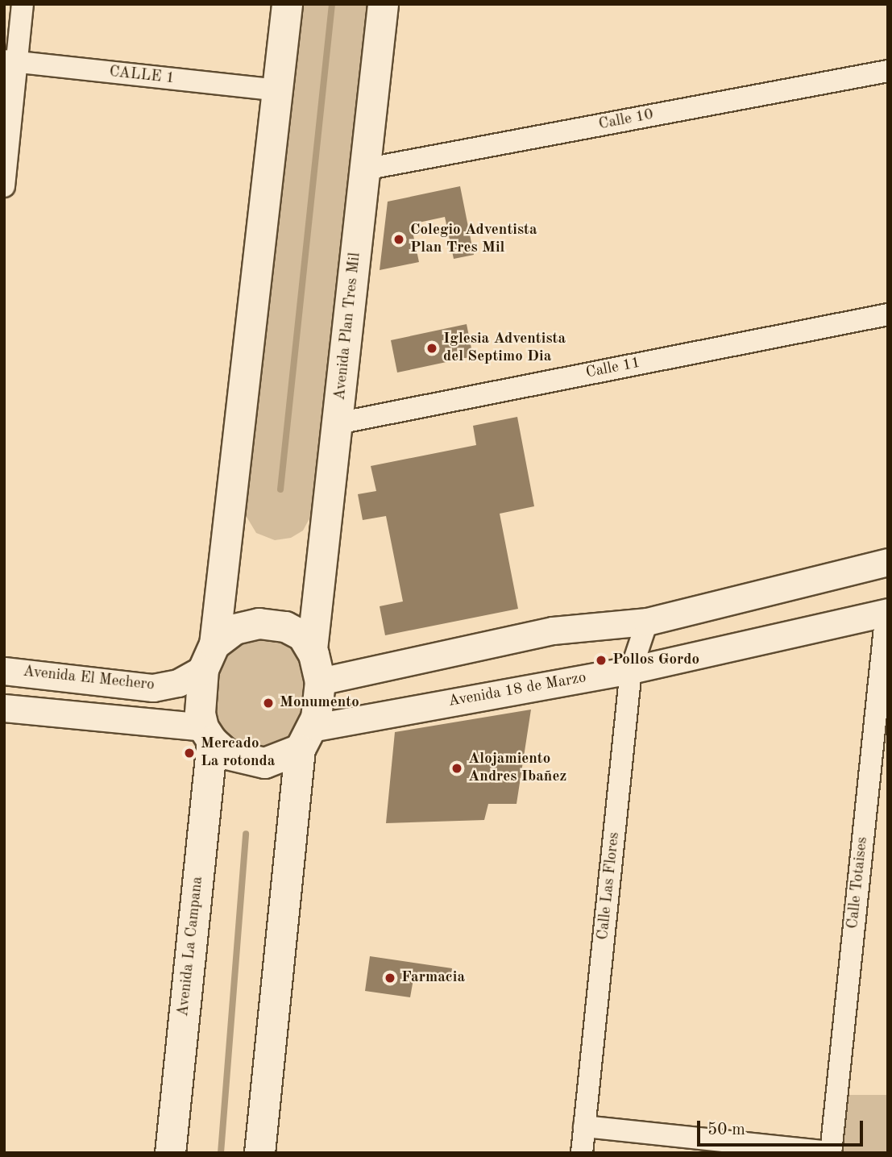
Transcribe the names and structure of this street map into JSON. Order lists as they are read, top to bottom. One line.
{"streets":{"main road":["Avenida Plan Tres Mil","Avenida La Campana"],"street":["CALLE 1","Calle 10","Calle 11","Avenida El Mechero","Avenida 18 de Marzo","Calle Totaises","Calle Las Flores"]},"crossings":[["Calle 10","Avenida Plan Tres Mil"],["Avenida Plan Tres Mil","Calle 11"],["Avenida Plan Tres Mil","Avenida El Mechero"],["Avenida Plan Tres Mil","Avenida 18 de Marzo"],["Avenida Plan Tres Mil","Avenida La Campana"],["Avenida El Mechero","Avenida 18 de Marzo"],["Avenida El Mechero","Avenida La Campana"],["Avenida 18 de Marzo","Calle Totaises"],["Avenida 18 de Marzo","Calle Las Flores"],["Avenida 18 de Marzo","Avenida La Campana"]],"places":["Colegio Adventista Plan Tres Mil","Iglesia Adventista del Septimo Dia","Pollos Gordo","Monumento","Mercado La rotonda","Alojamiento Andres Ibañez","Farmacia"],"scale_bar":"50 m"}
